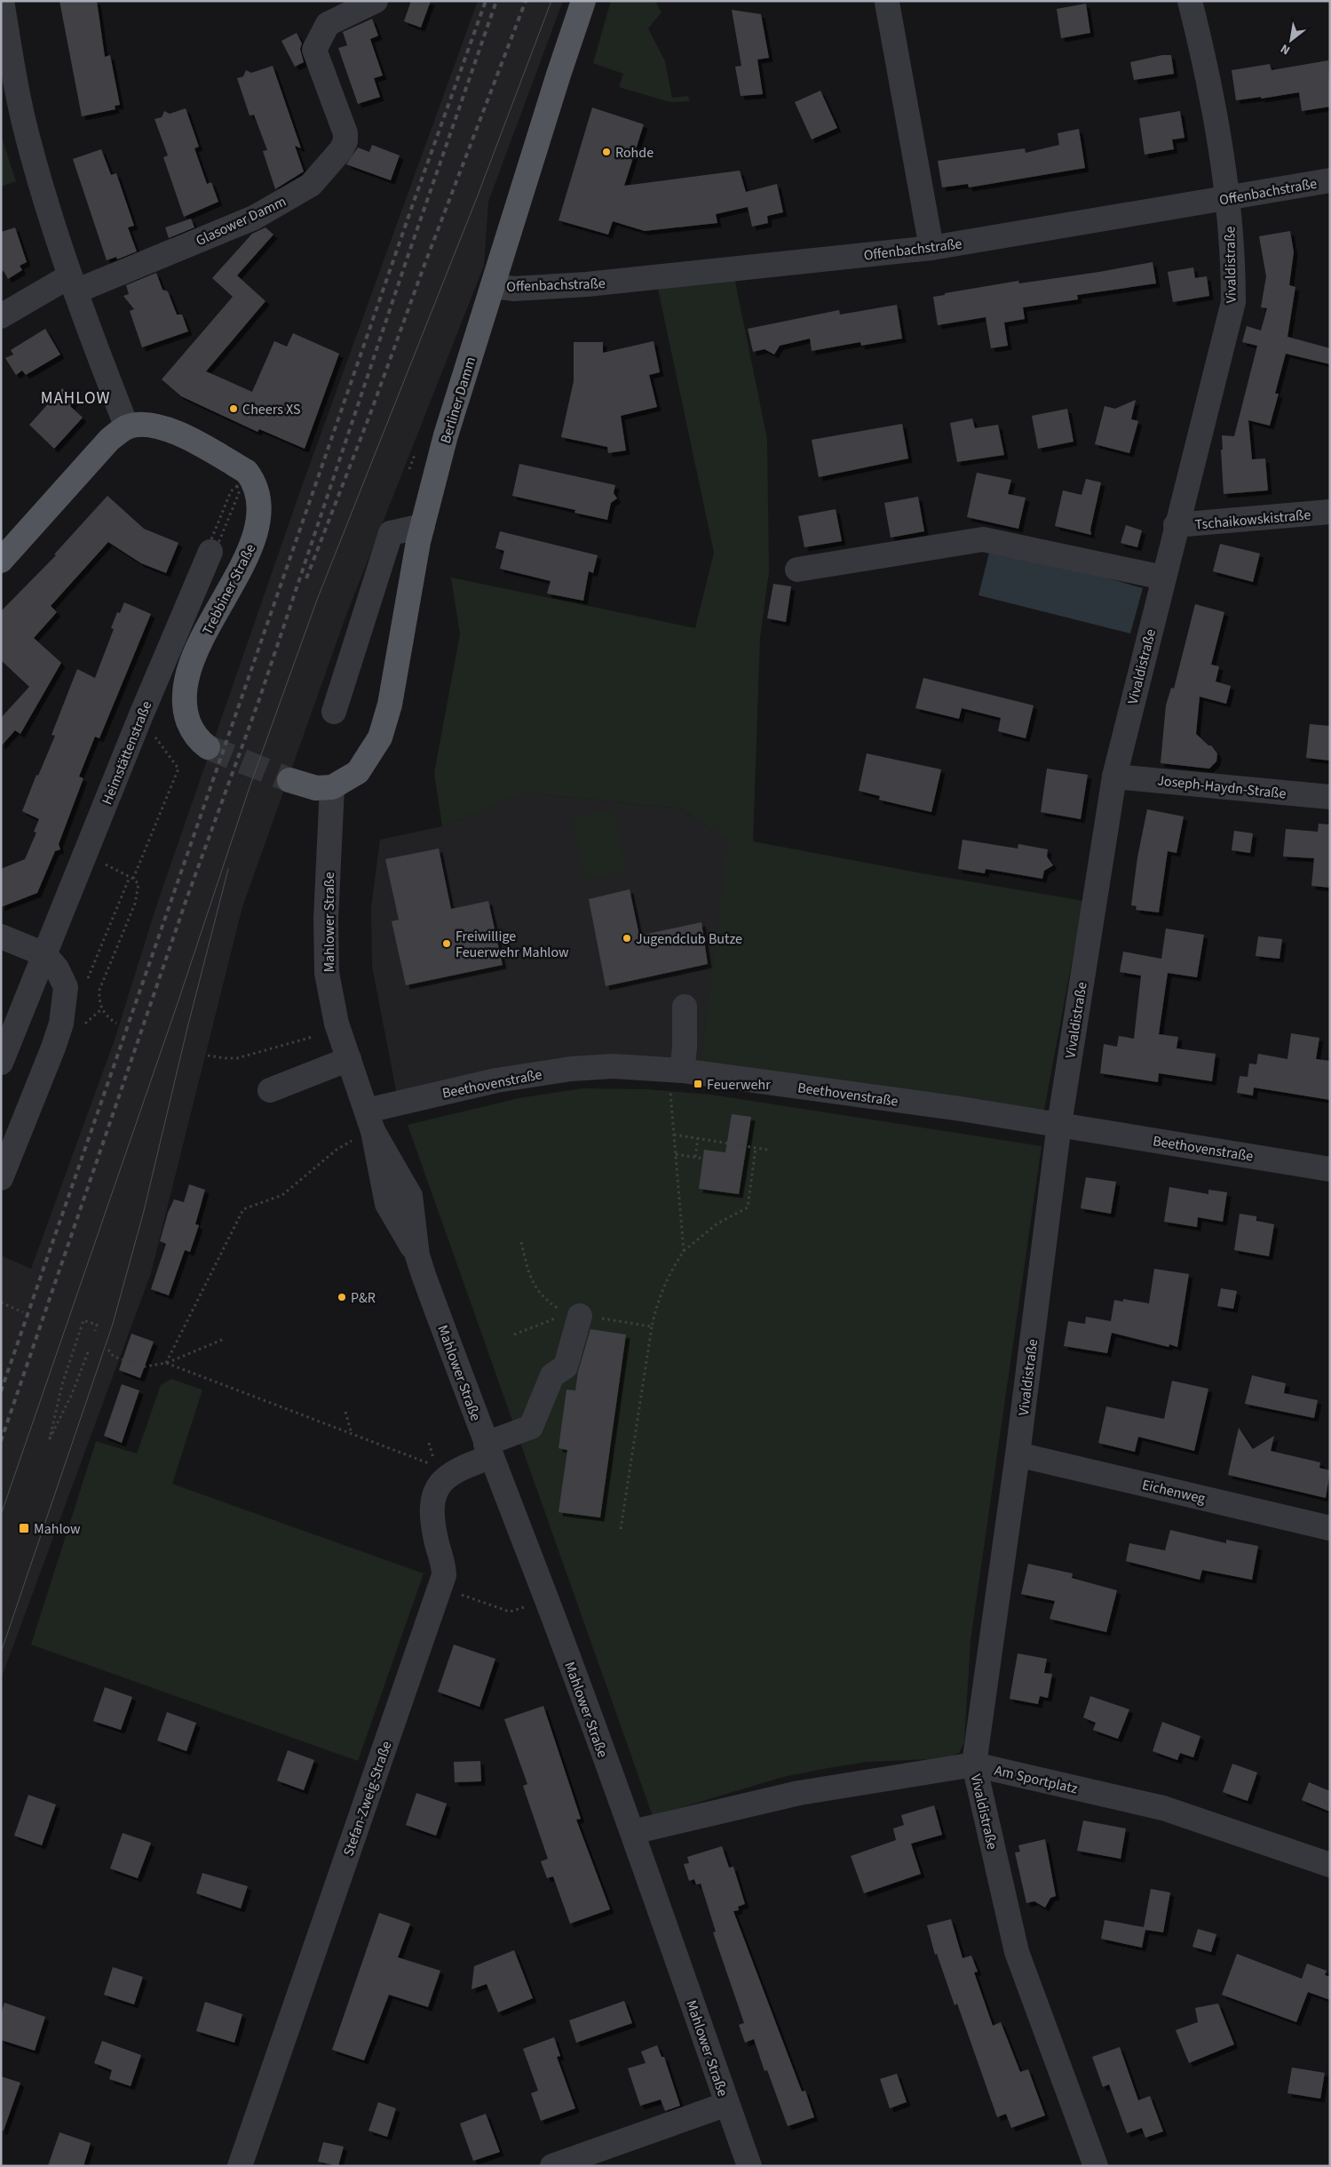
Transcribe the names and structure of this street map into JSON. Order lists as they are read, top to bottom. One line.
{"streets":{"main road":["Berliner Damm","Trebbiner Straße"],"street":["Offenbachstraße","Glasower Damm","Vivaldistraße","Tschaikowskistraße","Heimstättenstraße","Joseph-Haydn-Straße","Mahlower Straße","Beethovenstraße","Eichenweg","Am Sportplatz","Stefan-Zweig-Straße"]},"crossings":[["Offenbachstraße","Vivaldistraße"],["Offenbachstraße","Berliner Damm"],["Vivaldistraße","Tschaikowskistraße"],["Vivaldistraße","Joseph-Haydn-Straße"],["Vivaldistraße","Beethovenstraße"],["Vivaldistraße","Eichenweg"],["Vivaldistraße","Am Sportplatz"],["Berliner Damm","Mahlower Straße"],["Mahlower Straße","Beethovenstraße"],["Mahlower Straße","Am Sportplatz"],["Mahlower Straße","Stefan-Zweig-Straße"]],"districts":["MAHLOW"],"places":{"other":["Rohde","Cheers XS","Jugendclub Butze","Freiwillige Feuerwehr Mahlow","P&R"],"transit":["Feuerwehr","Mahlow"]},"north":"bottom left"}
